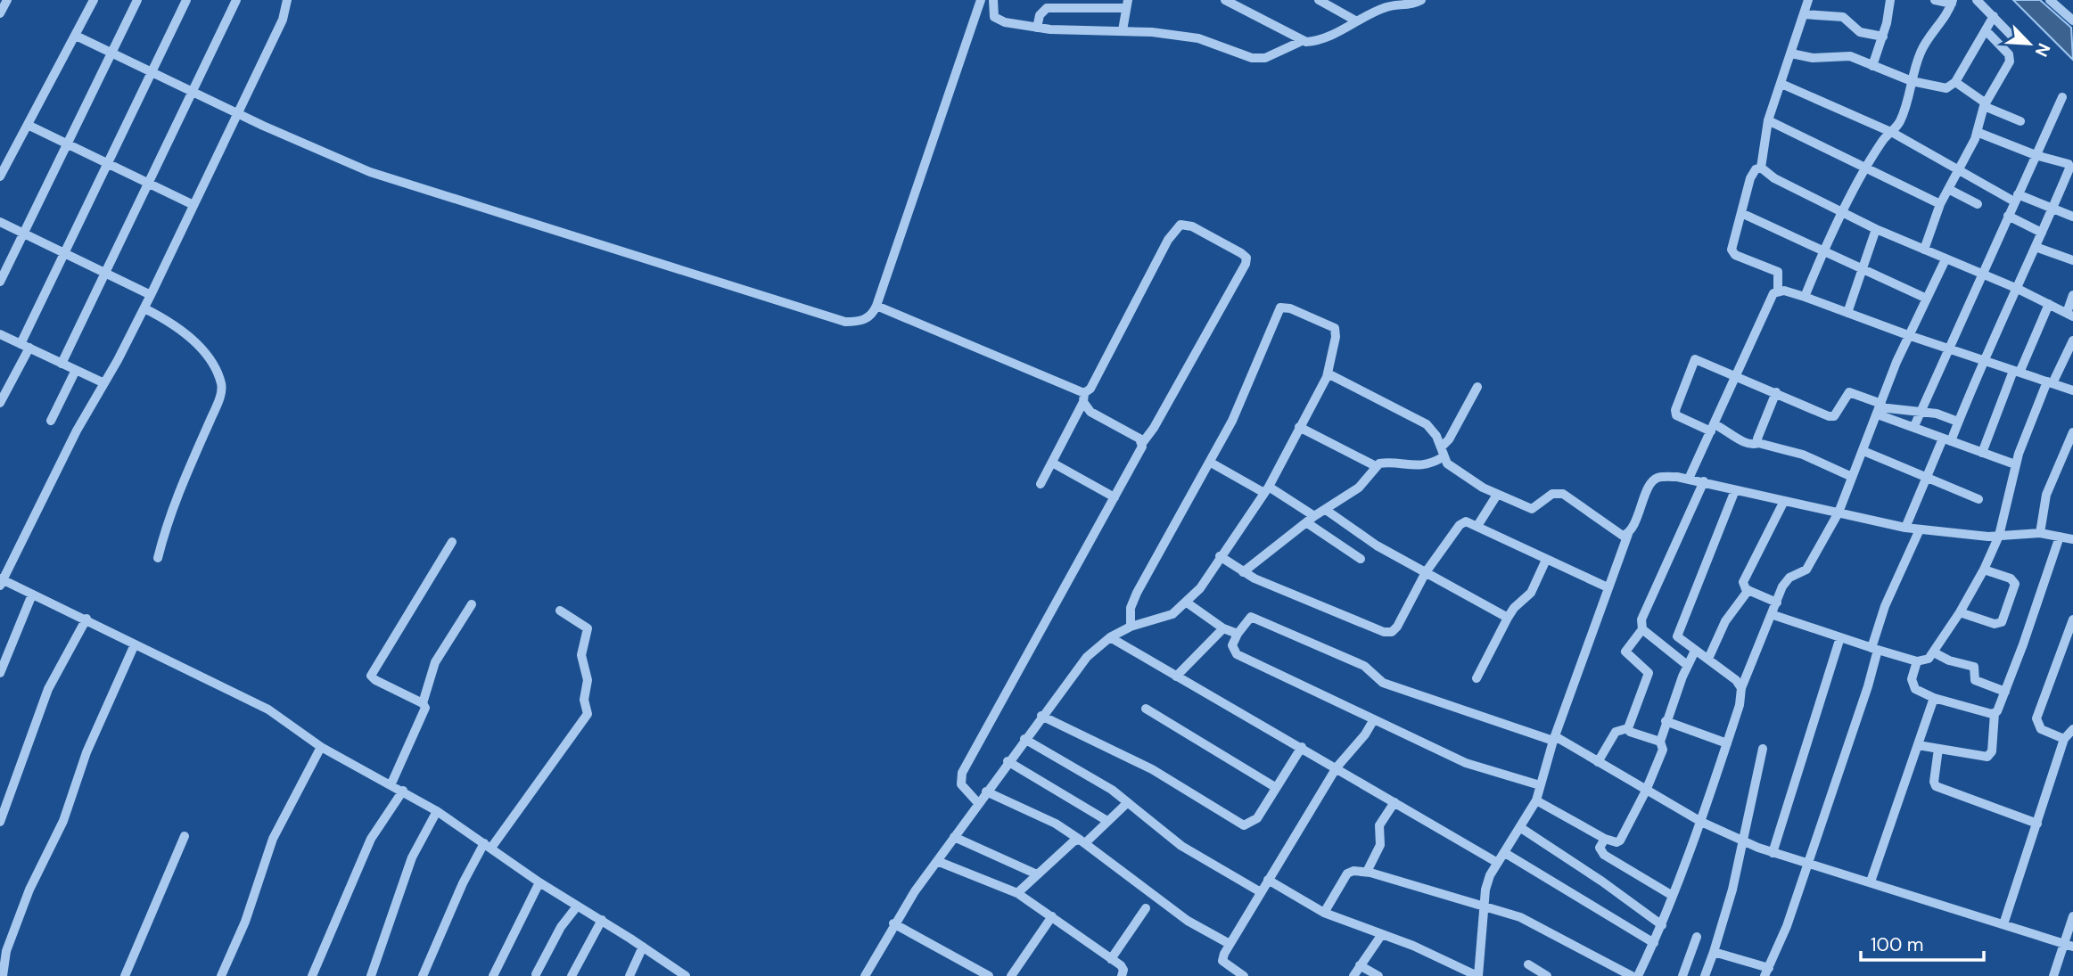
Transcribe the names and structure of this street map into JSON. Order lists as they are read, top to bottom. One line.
{"scale_bar":"100 m","north":"bottom right"}
